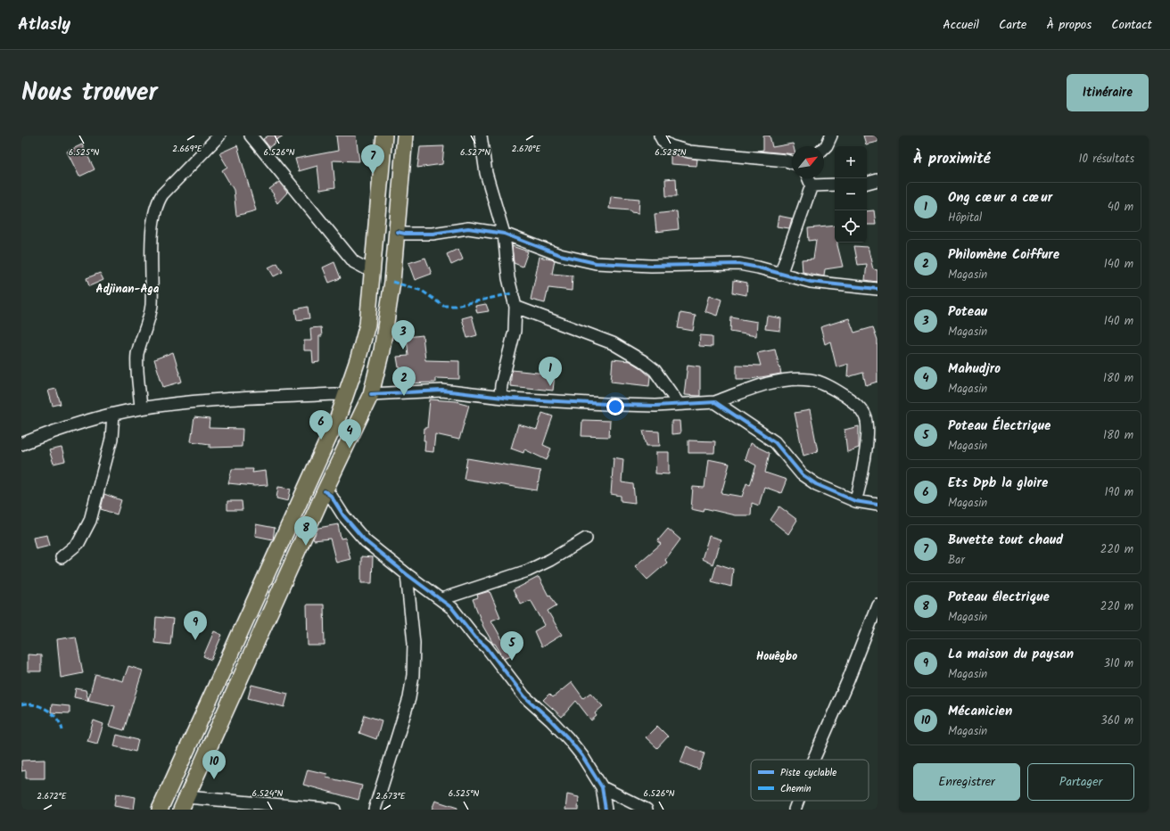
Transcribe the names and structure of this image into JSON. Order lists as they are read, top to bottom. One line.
{"districts":["Adjinan-Aga","Houêgbo"],"legend":["Piste cyclable","Chemin"],"north":"top right","page":{"header":"Atlasly","nav":["Accueil","Carte","À propos","Contact"],"title":"Nous trouver","buttons":["Itinéraire",["Enregistrer","Partager"]],"heading":["À proximité","10 résultats"],"pins":["7","3","1","2","6","4","8","9","5","10"],"map_buttons":["+","−"],"list":[{"mark":"1","name":"Ong cœur a cœur","note":"Hôpital","value":"40 m"},{"mark":"2","name":"Philomène Coiffure","note":"Magasin","value":"140 m"},{"mark":"3","name":"Poteau","note":"Magasin","value":"140 m"},{"mark":"4","name":"Mahudjro","note":"Magasin","value":"180 m"},{"mark":"5","name":"Poteau Électrique","note":"Magasin","value":"180 m"},{"mark":"6","name":"Ets Dpb la gloire","note":"Magasin","value":"190 m"},{"mark":"7","name":"Buvette tout chaud","note":"Bar","value":"220 m"},{"mark":"8","name":"Poteau électrique","note":"Magasin","value":"220 m"},{"mark":"9","name":"La maison du paysan","note":"Magasin","value":"310 m"},{"mark":"10","name":"Mécanicien","note":"Magasin","value":"360 m"}]},"coordinates":["2.669°E","2.670°E","6.525°N","6.526°N","6.527°N","6.528°N","6.524°N","2.672°E","2.673°E"]}
